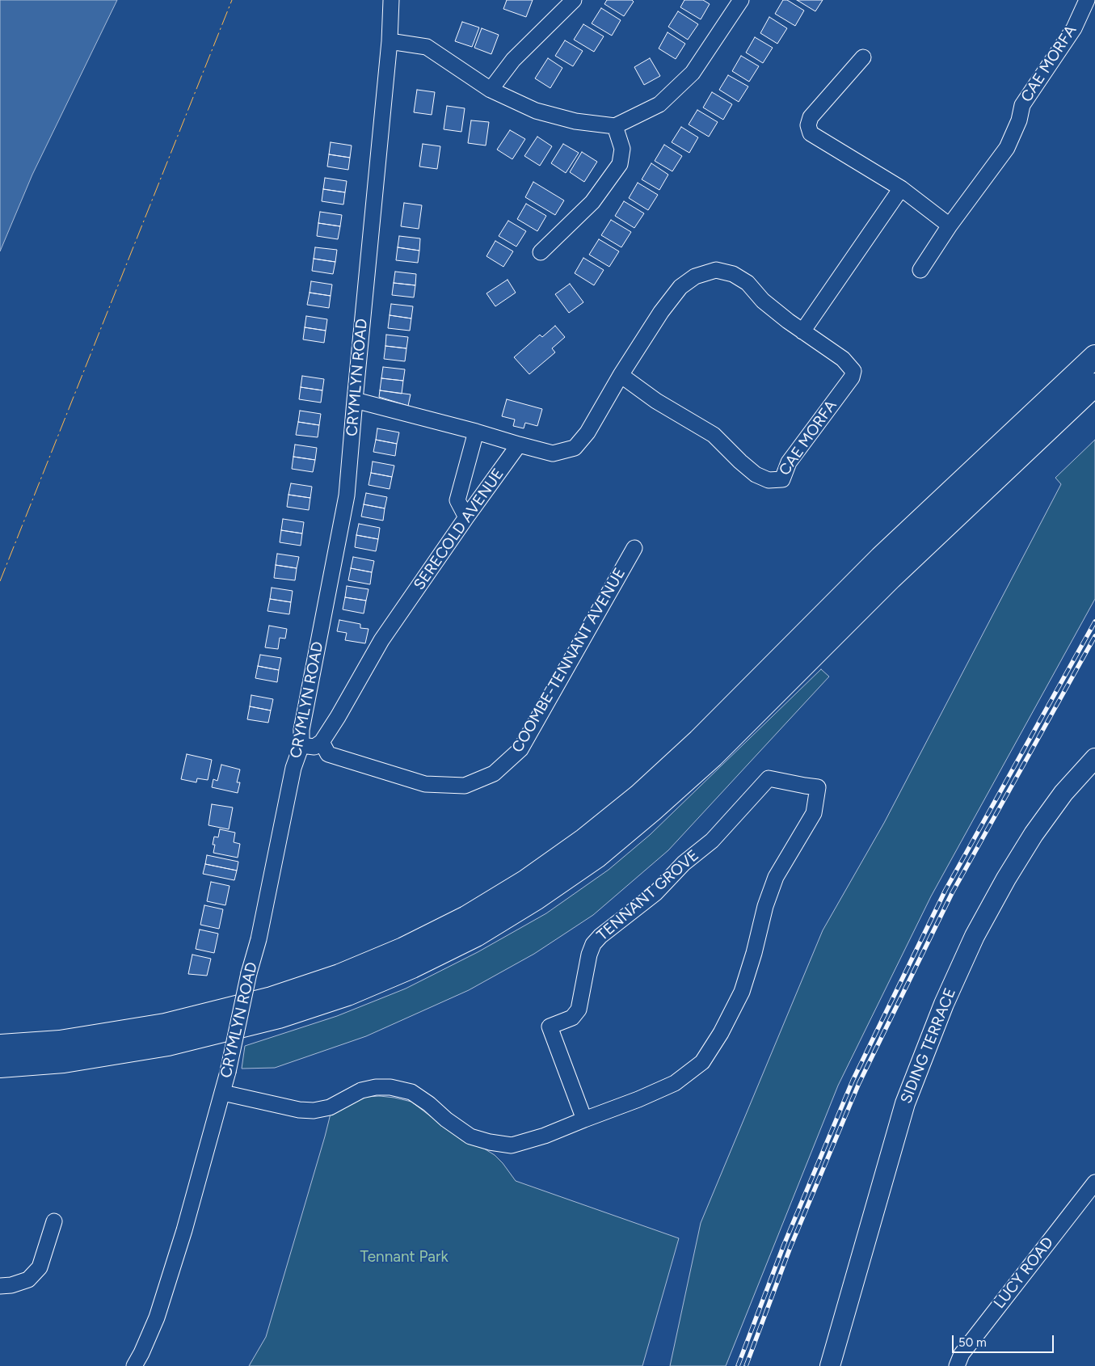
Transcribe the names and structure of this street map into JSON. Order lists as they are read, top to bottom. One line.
{"streets":{"main road":["SIDING TERRACE"],"street":["CAE MORFA","CRYMLYN ROAD","SERECOLD AVENUE","COOMBE-TENNANT AVENUE","TENNANT GROVE","LUCY ROAD"]},"crossings":[["CAE MORFA","SERECOLD AVENUE"],["SERECOLD AVENUE","COOMBE-TENNANT AVENUE"]],"parks":["Tennant Park"],"scale_bar":"50 m"}
